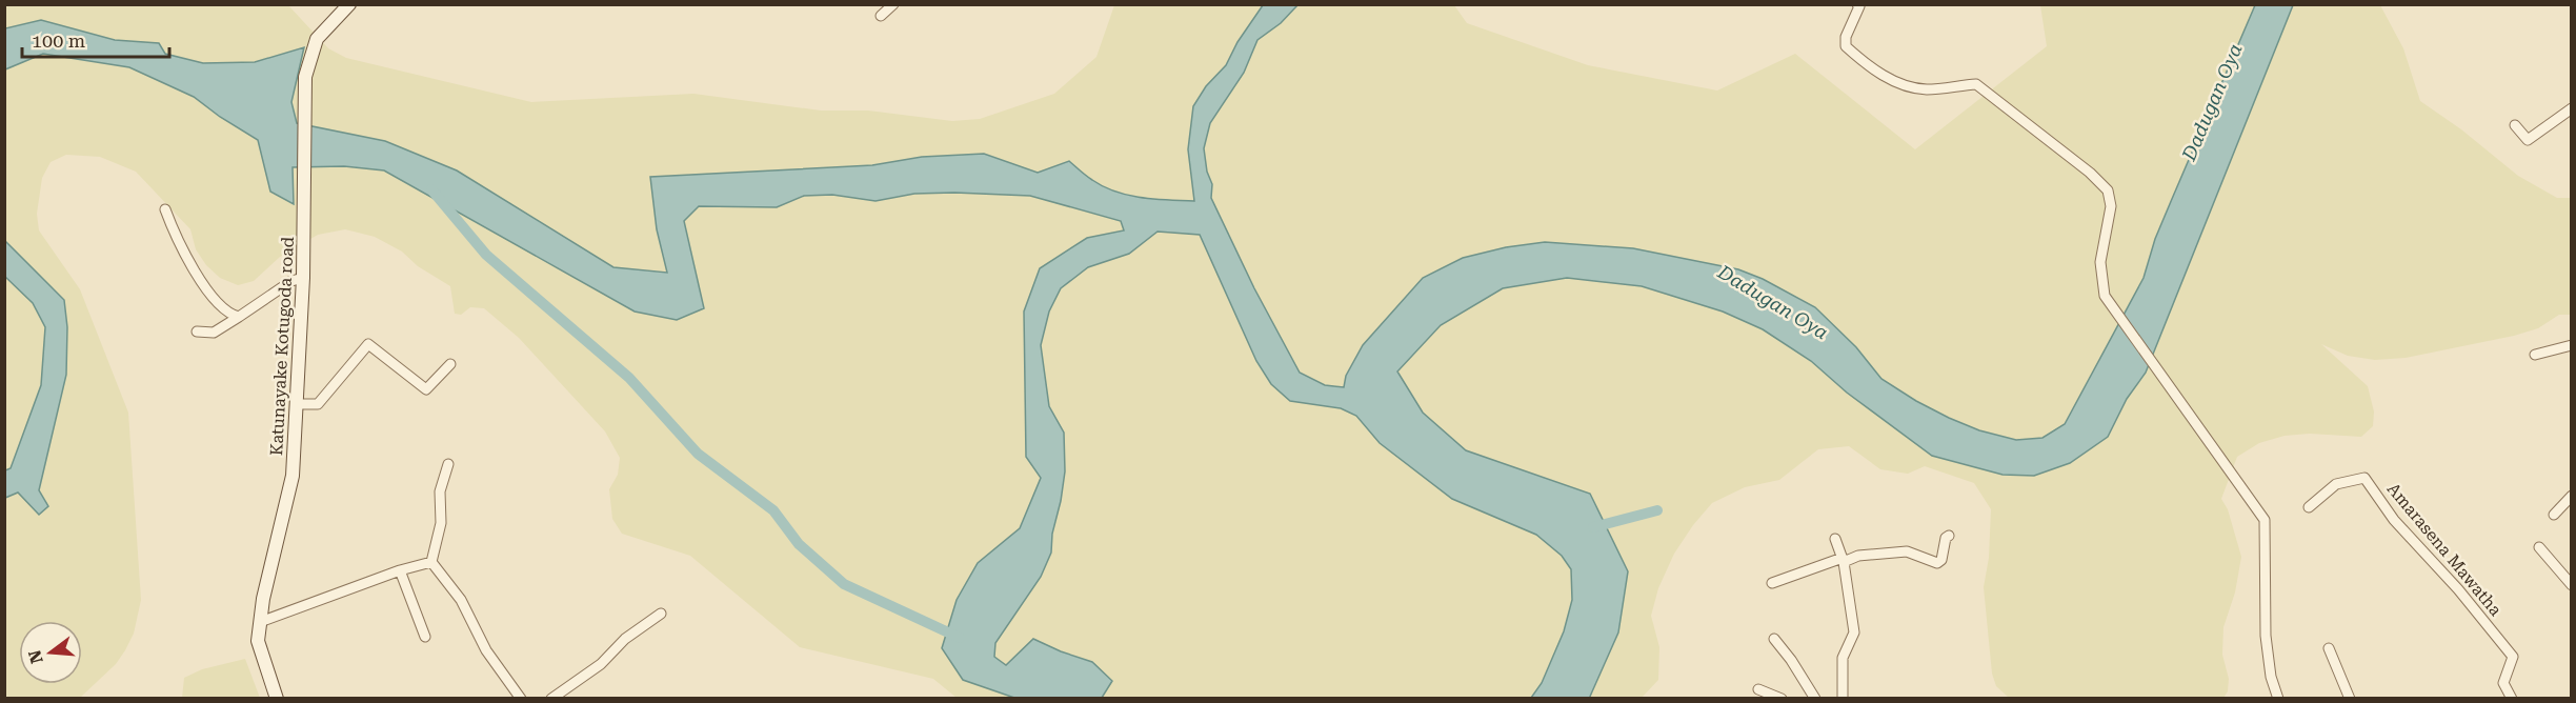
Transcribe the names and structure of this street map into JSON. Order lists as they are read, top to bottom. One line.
{"streets":{"main road":["Katunayake Kotugoda road"],"street":["Amarasena Mawatha"]},"water":["Dadugan Oya"],"scale_bar":"100 m","north":"left"}
